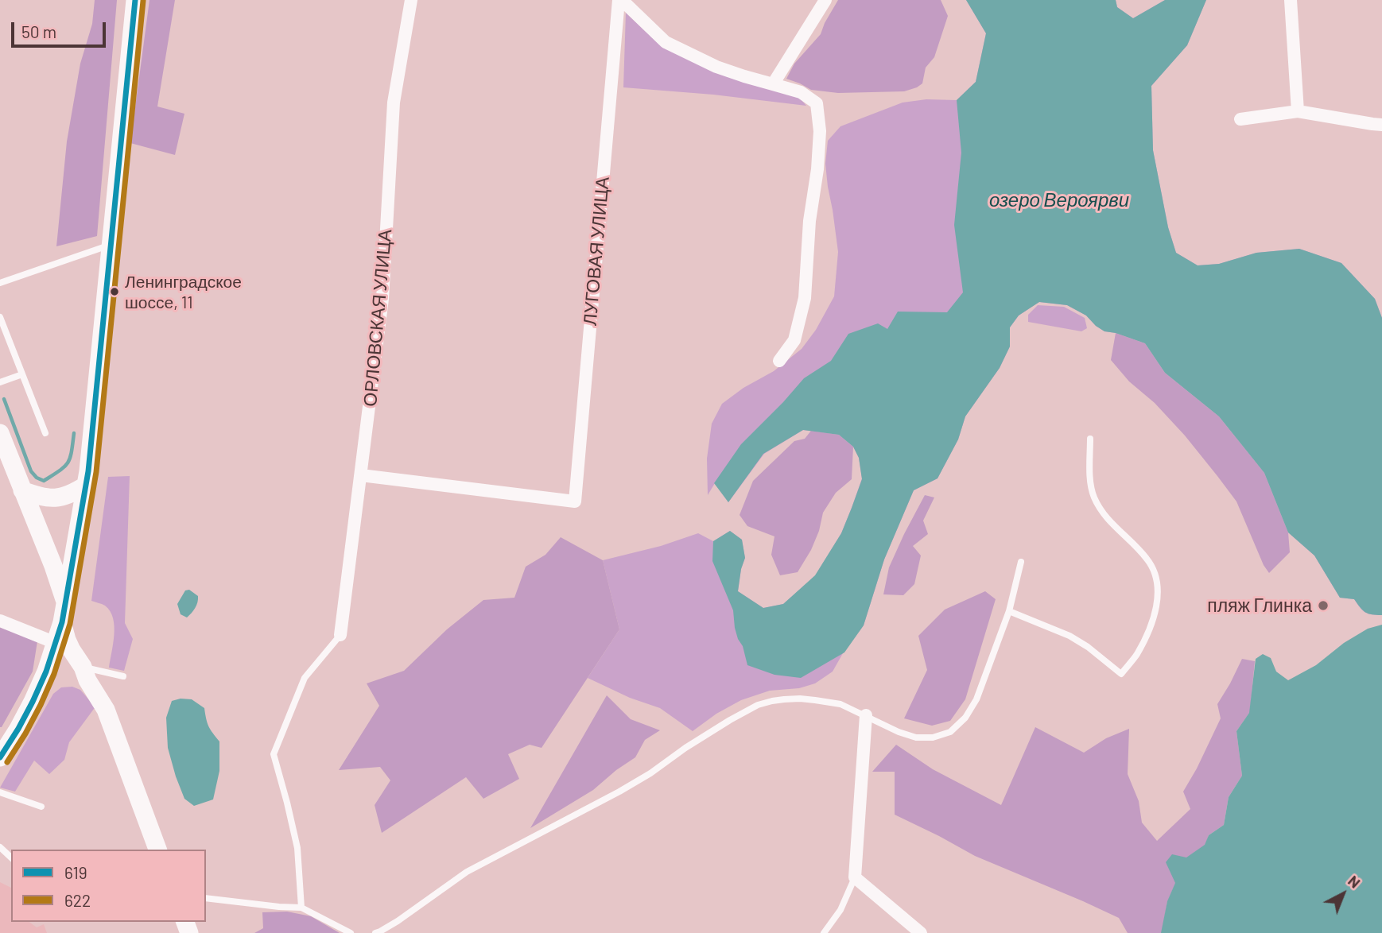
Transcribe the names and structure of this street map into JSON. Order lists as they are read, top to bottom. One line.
{"streets":{"street":["ЛУГОВАЯ УЛИЦА","ОРЛОВСКАЯ УЛИЦА"]},"crossings":[["ЛУГОВАЯ УЛИЦА","ОРЛОВСКАЯ УЛИЦА"]],"water":["озеро Вероярви"],"places":["Ленинградское шоссе, 11","пляж Глинка"],"lines":["transit line 619","transit line 622"],"legend":["619","622"],"scale_bar":"50 m","north":"top right"}
